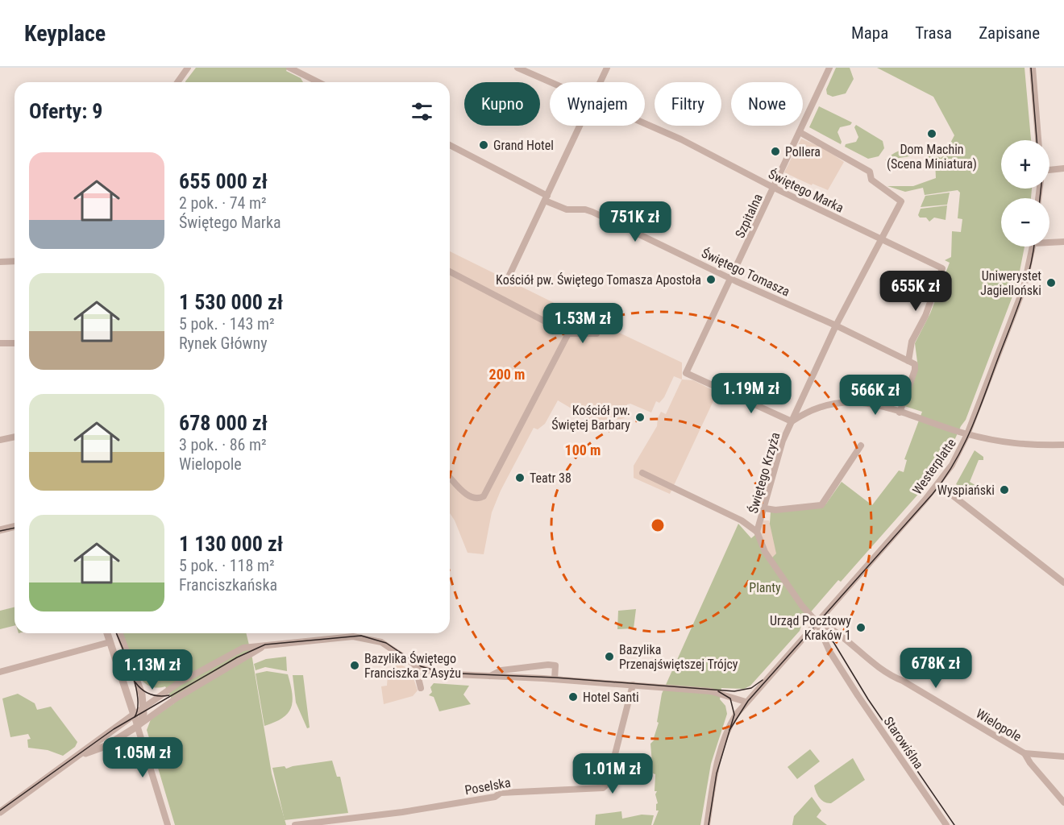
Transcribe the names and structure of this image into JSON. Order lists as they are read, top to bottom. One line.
{"streets":{"street":["Świętego Marka","Szpitalna","Świętego Tomasza","Westerplatte","Świętego Krzyża","Wielopole","Starowiślna","Poselska"]},"crossings":[["Świętego Marka","Szpitalna"],["Świętego Marka","Świętego Tomasza"],["Świętego Marka","Świętego Krzyża"],["Szpitalna","Świętego Tomasza"],["Szpitalna","Świętego Krzyża"],["Świętego Tomasza","Świętego Krzyża"],["Westerplatte","Wielopole"],["Westerplatte","Starowiślna"],["Wielopole","Starowiślna"]],"parks":["Planty"],"places":["Dom Machin (Scena Miniatura)","Grand Hotel","Pollera","Kościół pw. Świętego Tomasza Apostoła","Uniwerystet Jagielloński","Kościół pw. Świętej Barbary","Teatr 38","Wyspiański","Urząd Pocztowy Kraków 1","Bazylika Przenajświętszej Trójcy","Bazylika Świętego Franciszka z Asyżu","Hotel Santi"],"page":{"header":"Keyplace","nav":["Mapa","Trasa","Zapisane"],"chip":["Kupno","Wynajem","Filtry","Nowe"],"heading":"Oferty: 9","map_buttons":["+","−"],"list":[{"name":"655 000 zł","note":"2 pok. · 74 m² · Świętego Marka"},{"name":"1 530 000 zł","note":"5 pok. · 143 m² · Rynek Główny"},{"name":"678 000 zł","note":"3 pok. · 86 m² · Wielopole"},{"name":"1 130 000 zł","note":"5 pok. · 118 m² · Franciszkańska"}],"price":["751K zł","655K zł","1.53M zł","1.19M zł","566K zł","678K zł","1.13M zł","1.05M zł","1.01M zł"]},"rings":["200 m","100 m"]}
